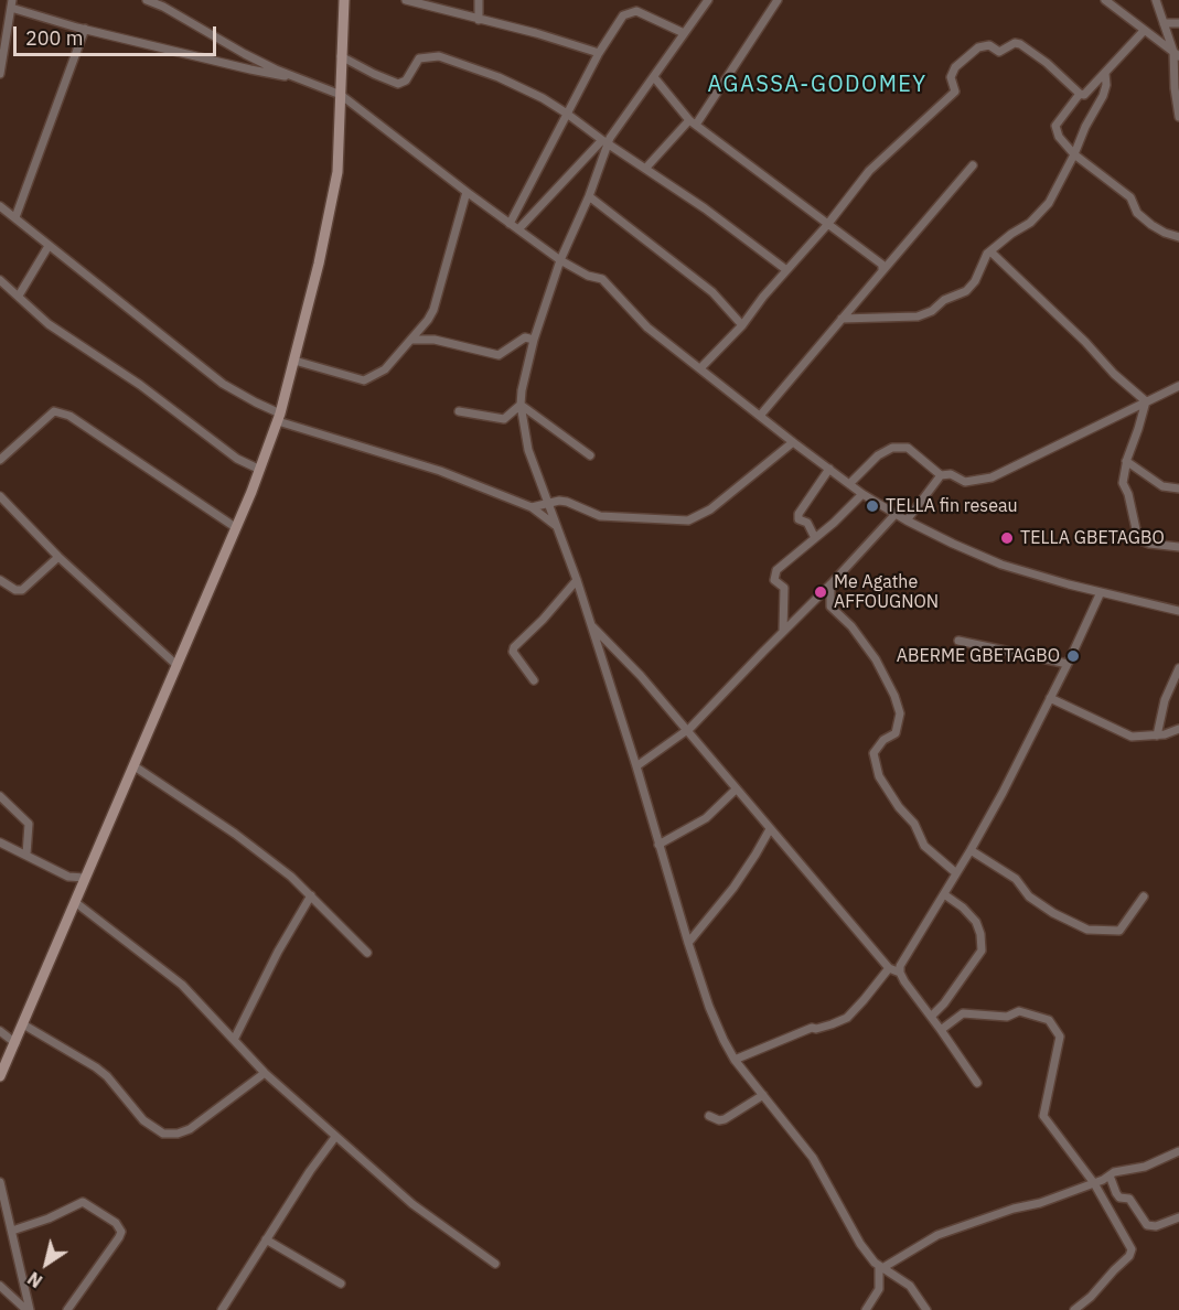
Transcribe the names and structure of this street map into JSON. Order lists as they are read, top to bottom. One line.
{"districts":["AGASSA-GODOMEY"],"places":["TELLA fin reseau","TELLA GBETAGBO","Me Agathe AFFOUGNON","ABERME GBETAGBO"],"scale_bar":"200 m","north":"bottom left"}
